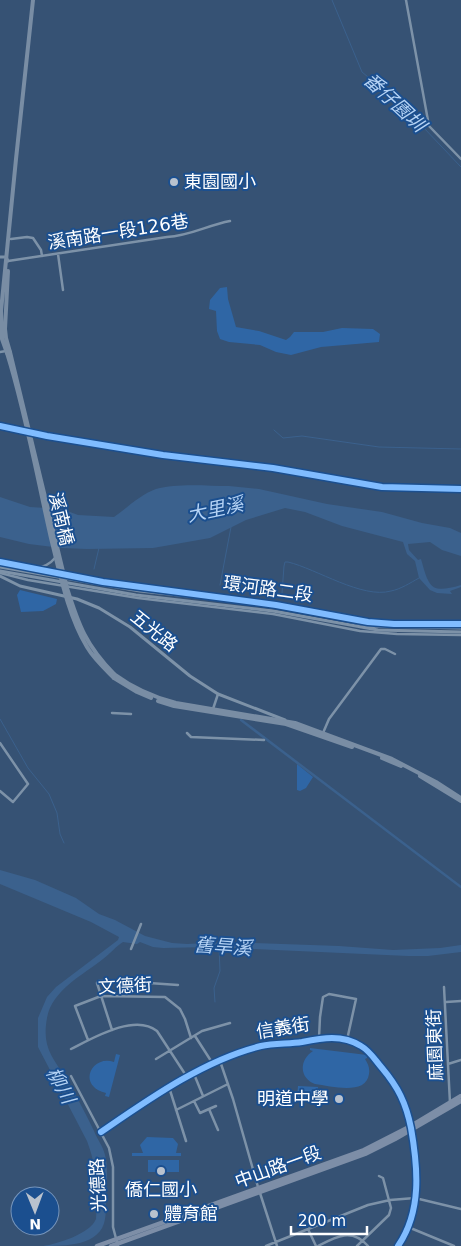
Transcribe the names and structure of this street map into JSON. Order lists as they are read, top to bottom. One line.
{"streets":{"main road":["溪南橋","五光路","中山路一段"],"street":["溪南路一段126巷","環河路二段","文德街","信義街","麻園東街","光德路"]},"crossings":[["溪南橋","五光路"],["信義街","中山路一段"],["信義街","光德路"],["麻園東街","中山路一段"],["中山路一段","光德路"]],"water":["番仔園圳","大里溪","舊旱溪","柳川"],"places":["東園國小","明道中學","僑仁國小","體育館"],"scale_bar":"200 m","north":"bottom"}
